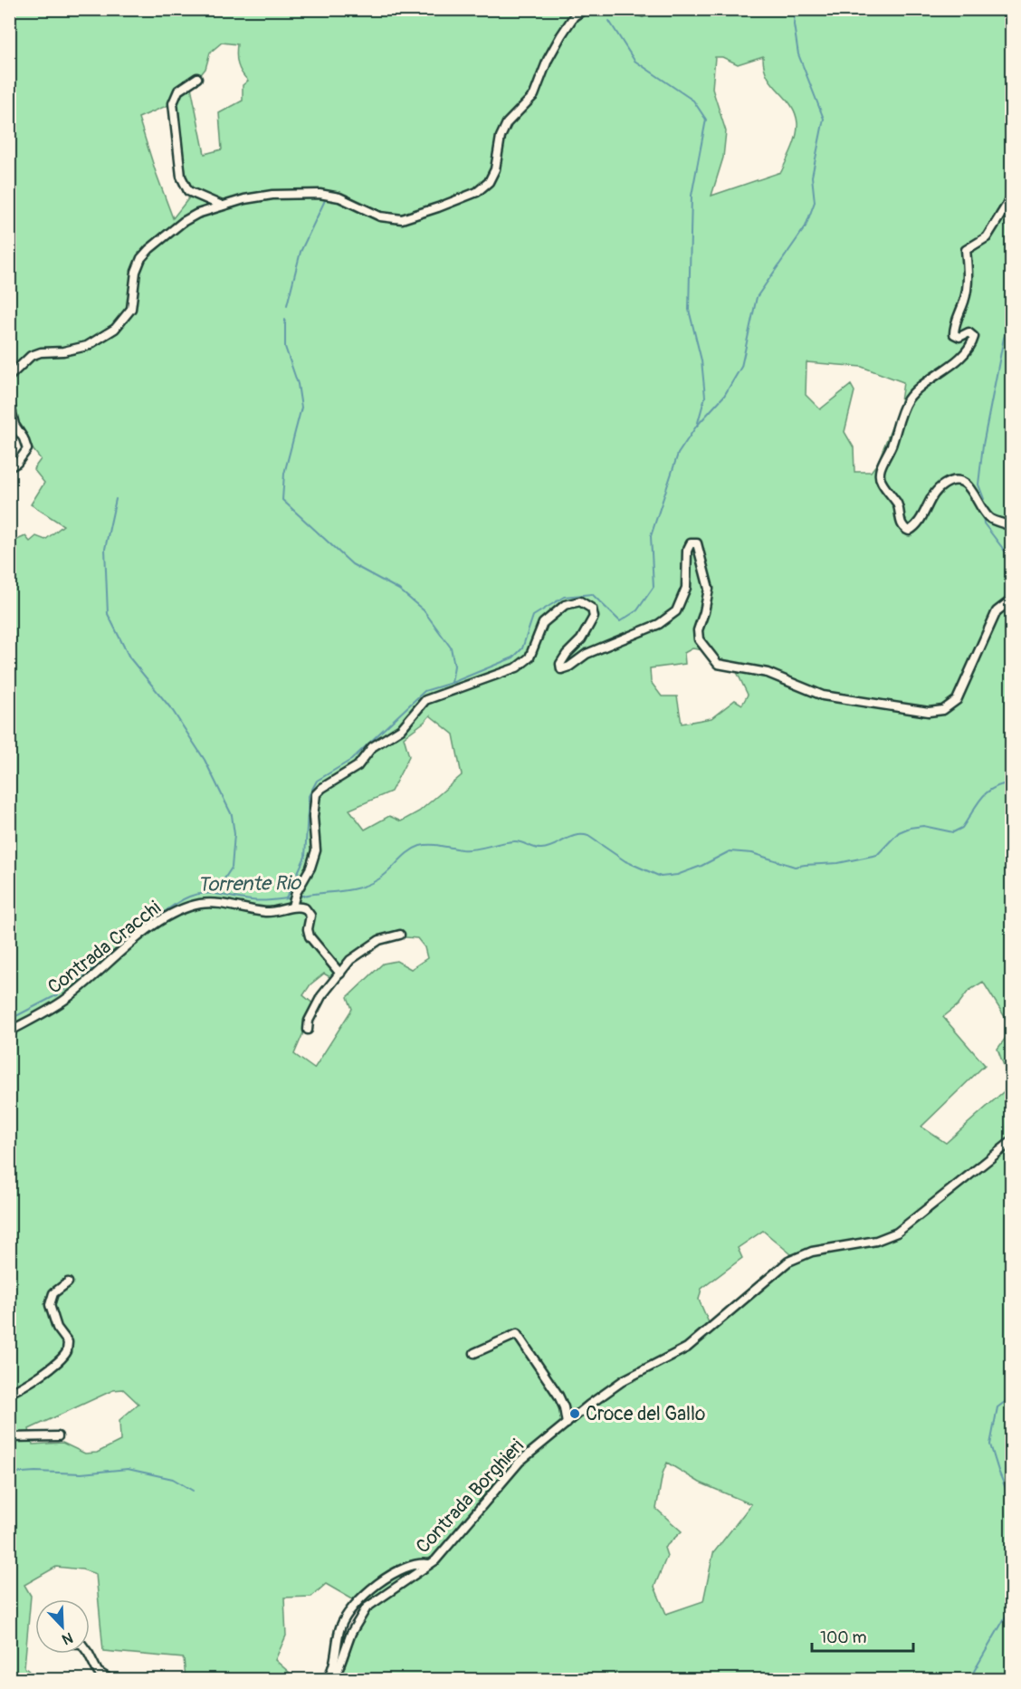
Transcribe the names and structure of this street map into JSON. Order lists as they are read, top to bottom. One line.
{"streets":{"street":["Contrada Cracchi","Contrada Borghieri"]},"water":["Torrente Rio"],"places":["Croce del Gallo"],"scale_bar":"100 m","north":"bottom right"}
